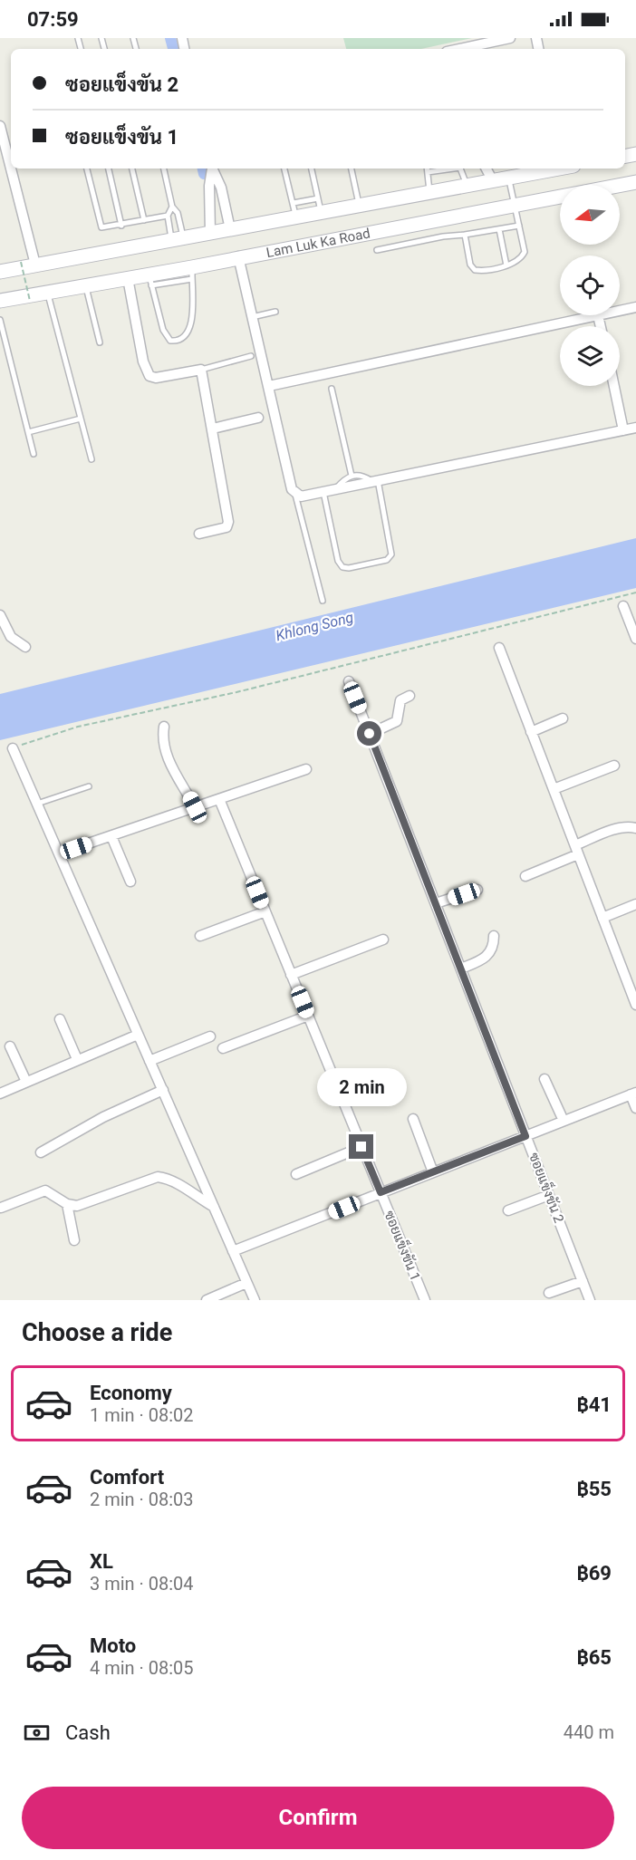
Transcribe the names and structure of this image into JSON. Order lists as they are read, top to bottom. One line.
{"streets":{"main road":["Lam Luk Ka Road"],"street":["ซอยแข็งขัน 2","ซอยแข็งขัน 1"]},"water":["Khlong Song"],"north":"left","page":{"status":"07:59","banner":["ซอยแข็งขัน 2","ซอยแข็งขัน 1"],"bubble":"2 min","heading":"Choose a ride","list":[{"name":"Economy","note":"1 min · 08:02","value":"฿41"},{"name":"Comfort","note":"2 min · 08:03","value":"฿55"},{"name":"XL","note":"3 min · 08:04","value":"฿69"},{"name":"Moto","note":"4 min · 08:05","value":"฿65"}],"pay":["Cash","440 m"],"buttons":"Confirm"}}
